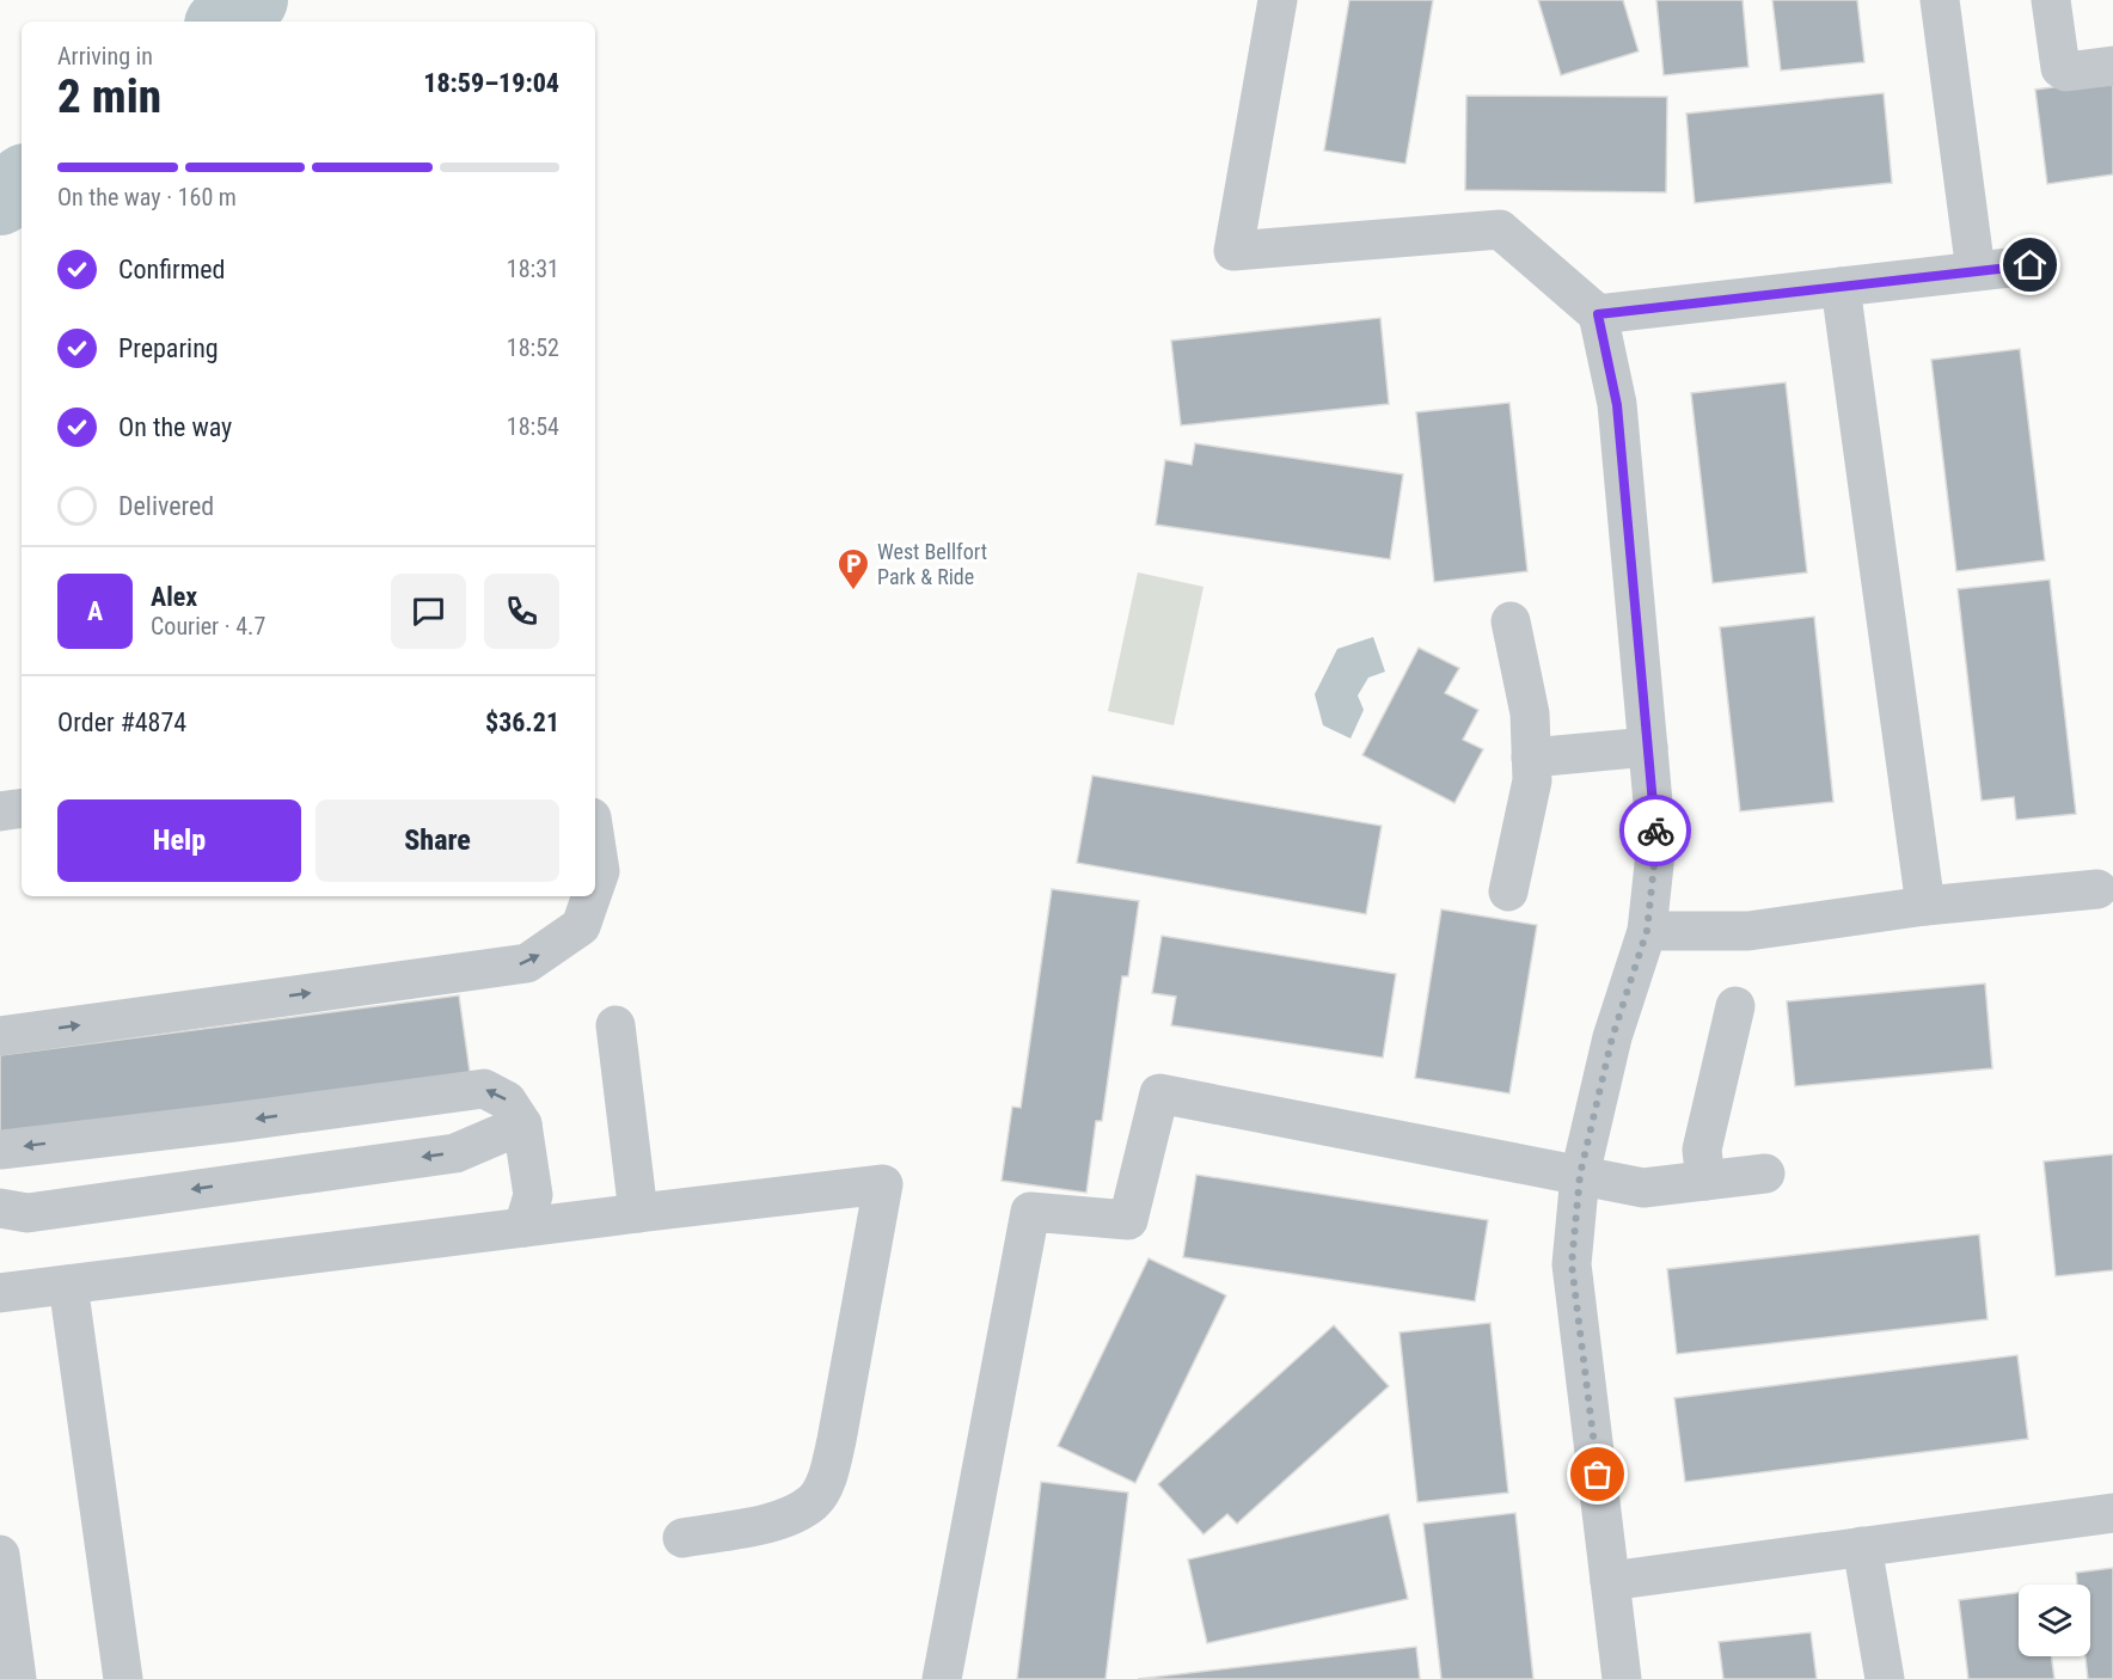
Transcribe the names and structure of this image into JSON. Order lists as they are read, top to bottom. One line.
{"places":{"parking":["West Bellfort Park & Ride"]},"page":{"heading":["2 min","Arriving in","18:59–19:04"],"panel":["Alex","Courier · 4.7","Order #4874","$36.21"],"bar":"On the way · 160 m","list":[["Confirmed","18:31"],["Preparing","18:52"],["On the way","18:54"],"Delivered"],"round":"A","buttons":["Help","Share"]}}
